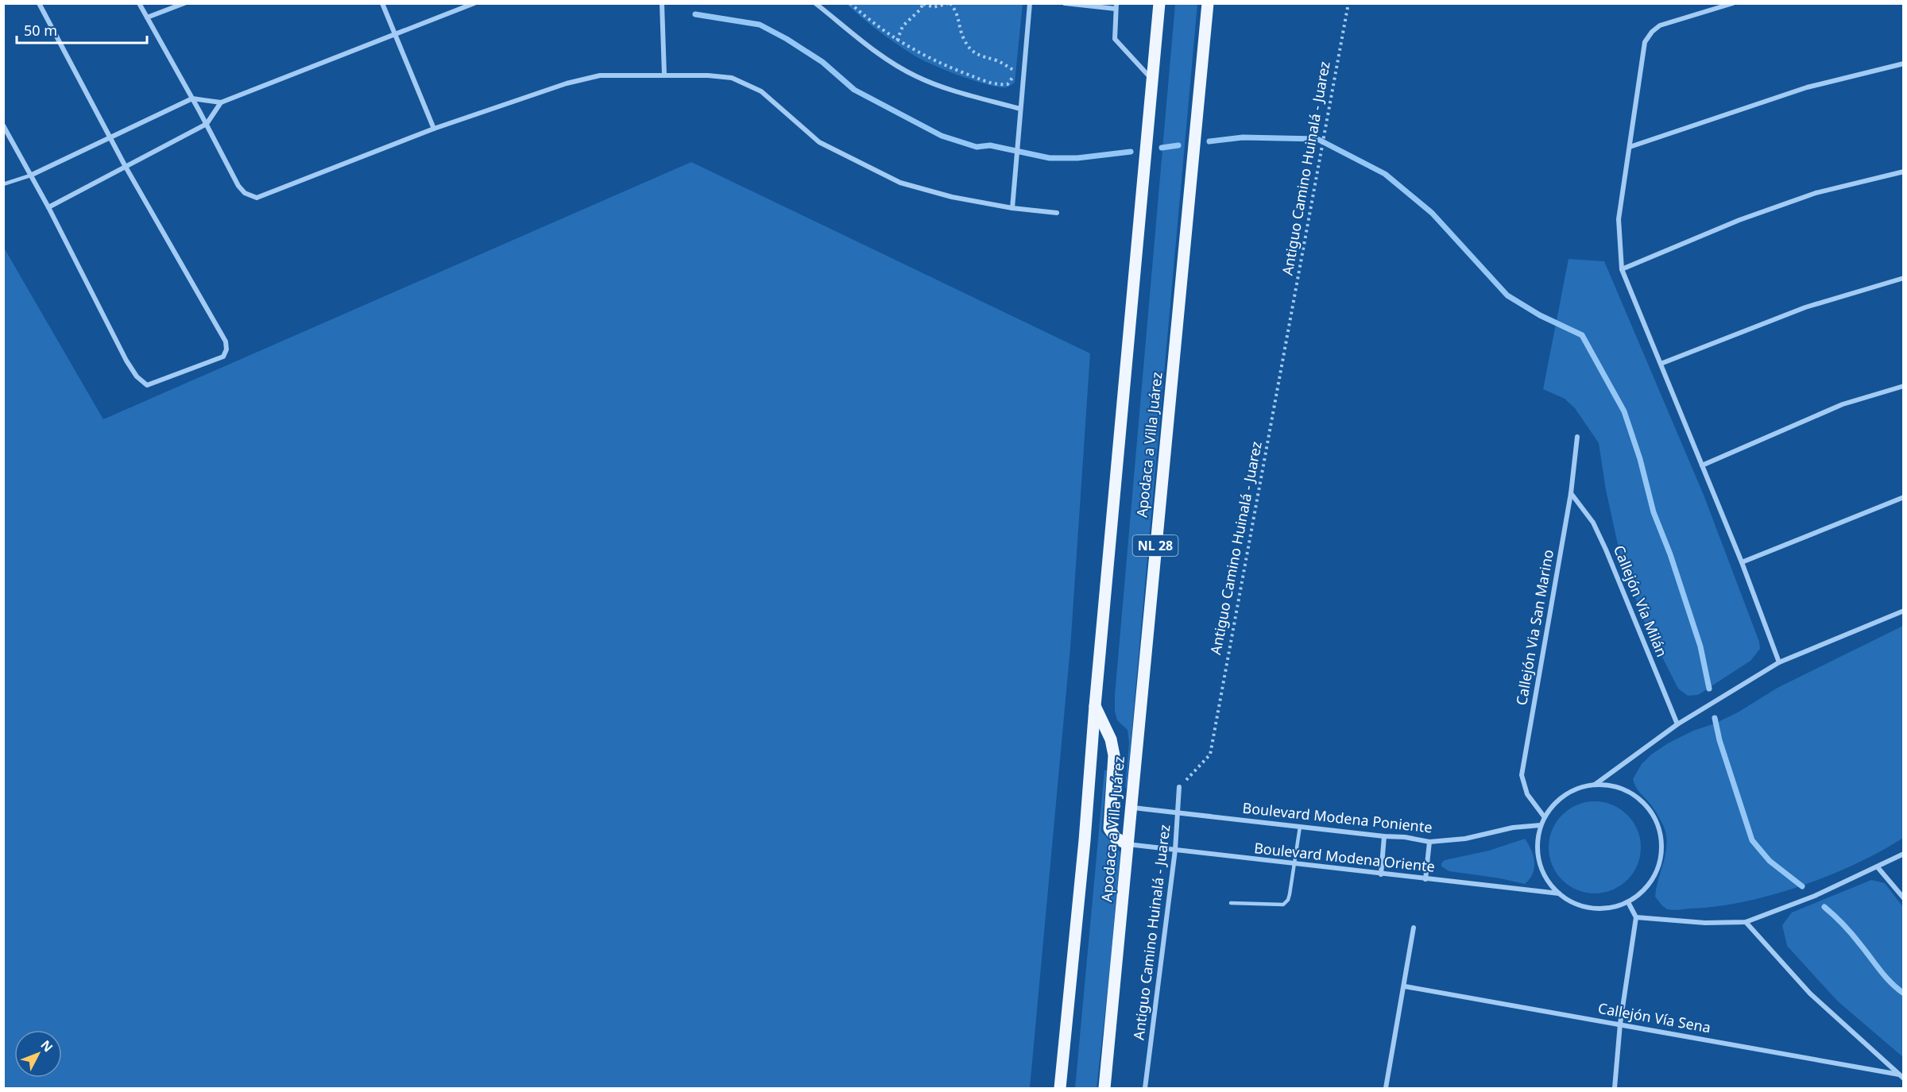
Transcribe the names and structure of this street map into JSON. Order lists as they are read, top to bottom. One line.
{"streets":{"main road":["Apodaca a Villa Juárez","NL 28"],"street":["Antiguo Camino Huinalá - Juarez","Callejón Vía Milán","Callejón Via San Marino","Boulevard Modena Poniente","Boulevard Modena Oriente","Callejón Vía Sena"]},"crossings":[["Antiguo Camino Huinalá - Juarez","Boulevard Modena Poniente"],["Antiguo Camino Huinalá - Juarez","Boulevard Modena Oriente"],["Apodaca a Villa Juárez","Boulevard Modena Poniente"],["Apodaca a Villa Juárez","Boulevard Modena Oriente"],["Callejón Vía Milán","Callejón Via San Marino"],["Callejón Via San Marino","Boulevard Modena Poniente"],["Callejón Via San Marino","Boulevard Modena Oriente"],["Boulevard Modena Poniente","Boulevard Modena Oriente"]],"scale_bar":"50 m","north":"top right"}
